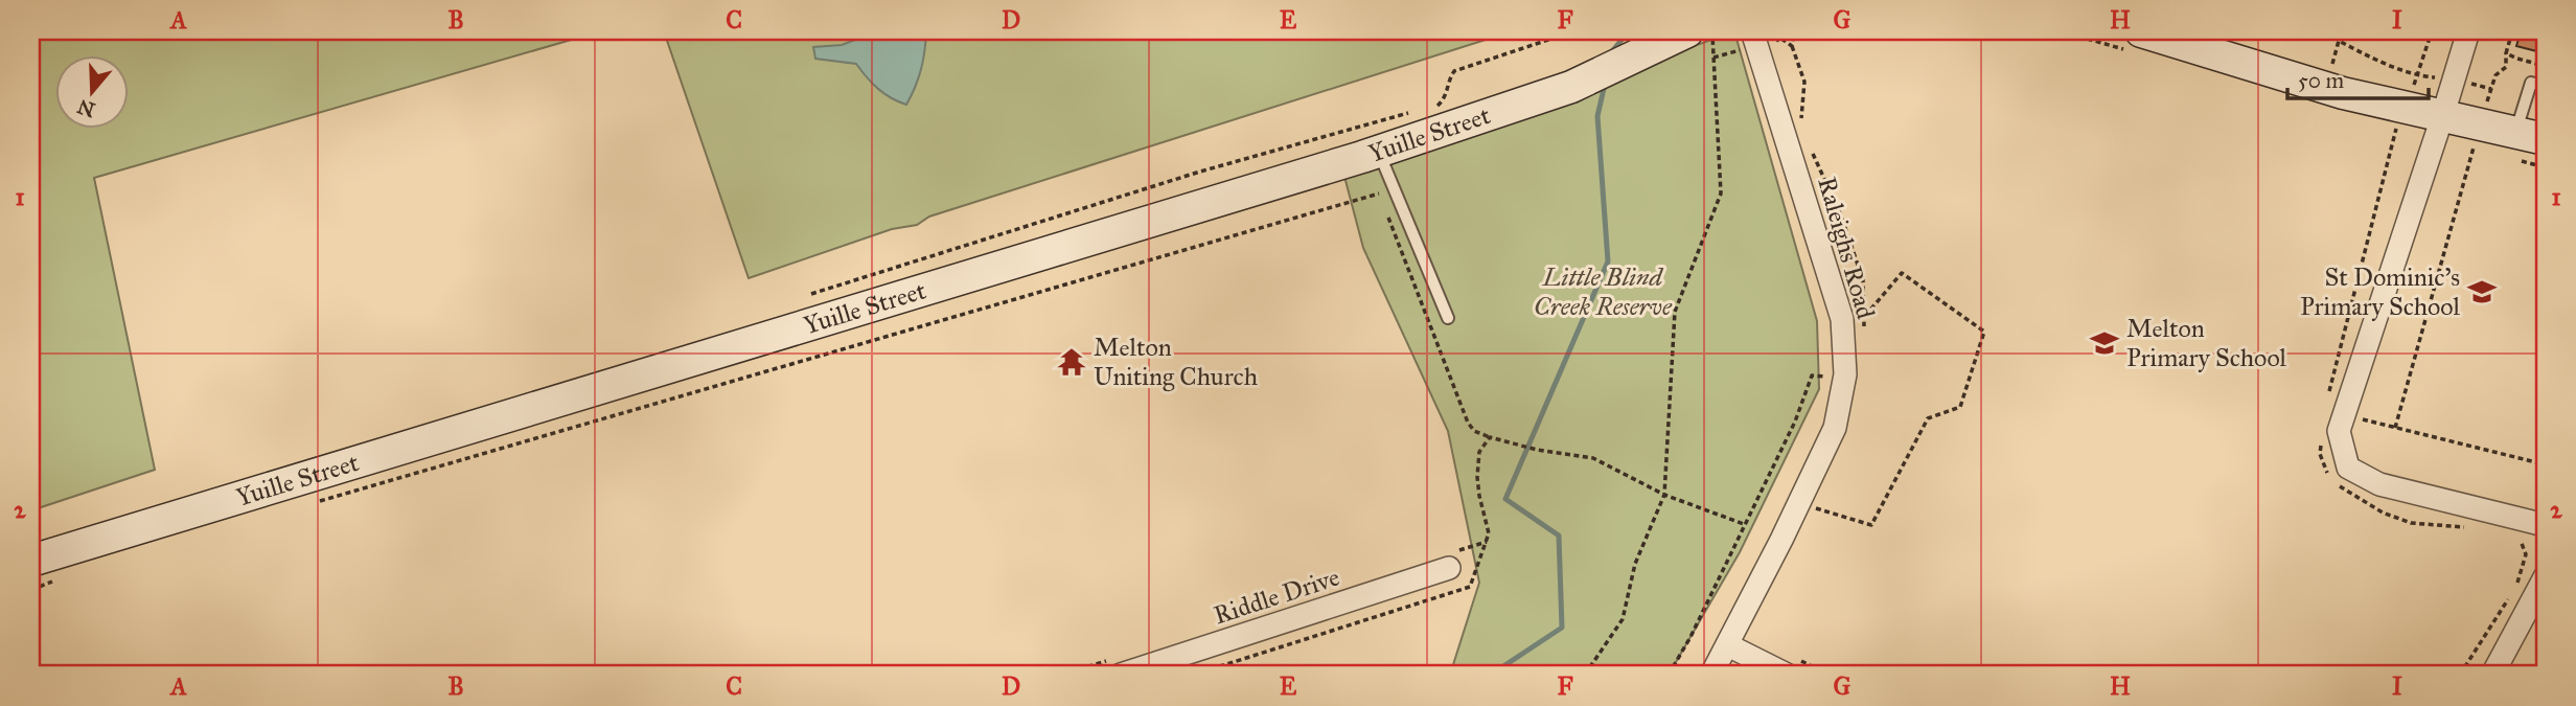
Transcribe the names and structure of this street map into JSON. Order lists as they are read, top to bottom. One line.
{"streets":{"street":["Yuille Street","Raleighs Road","Riddle Drive"]},"parks":["Little Blind Creek Reserve"],"places":{"school or university":["St Dominic's Primary School","Melton Primary School"],"temple":["Melton Uniting Church"]},"scale_bar":"50 m","north":"bottom","grid":{"columns":["A","B","C","D","E","F","G","H","I"],"rows":["1","2"]}}
